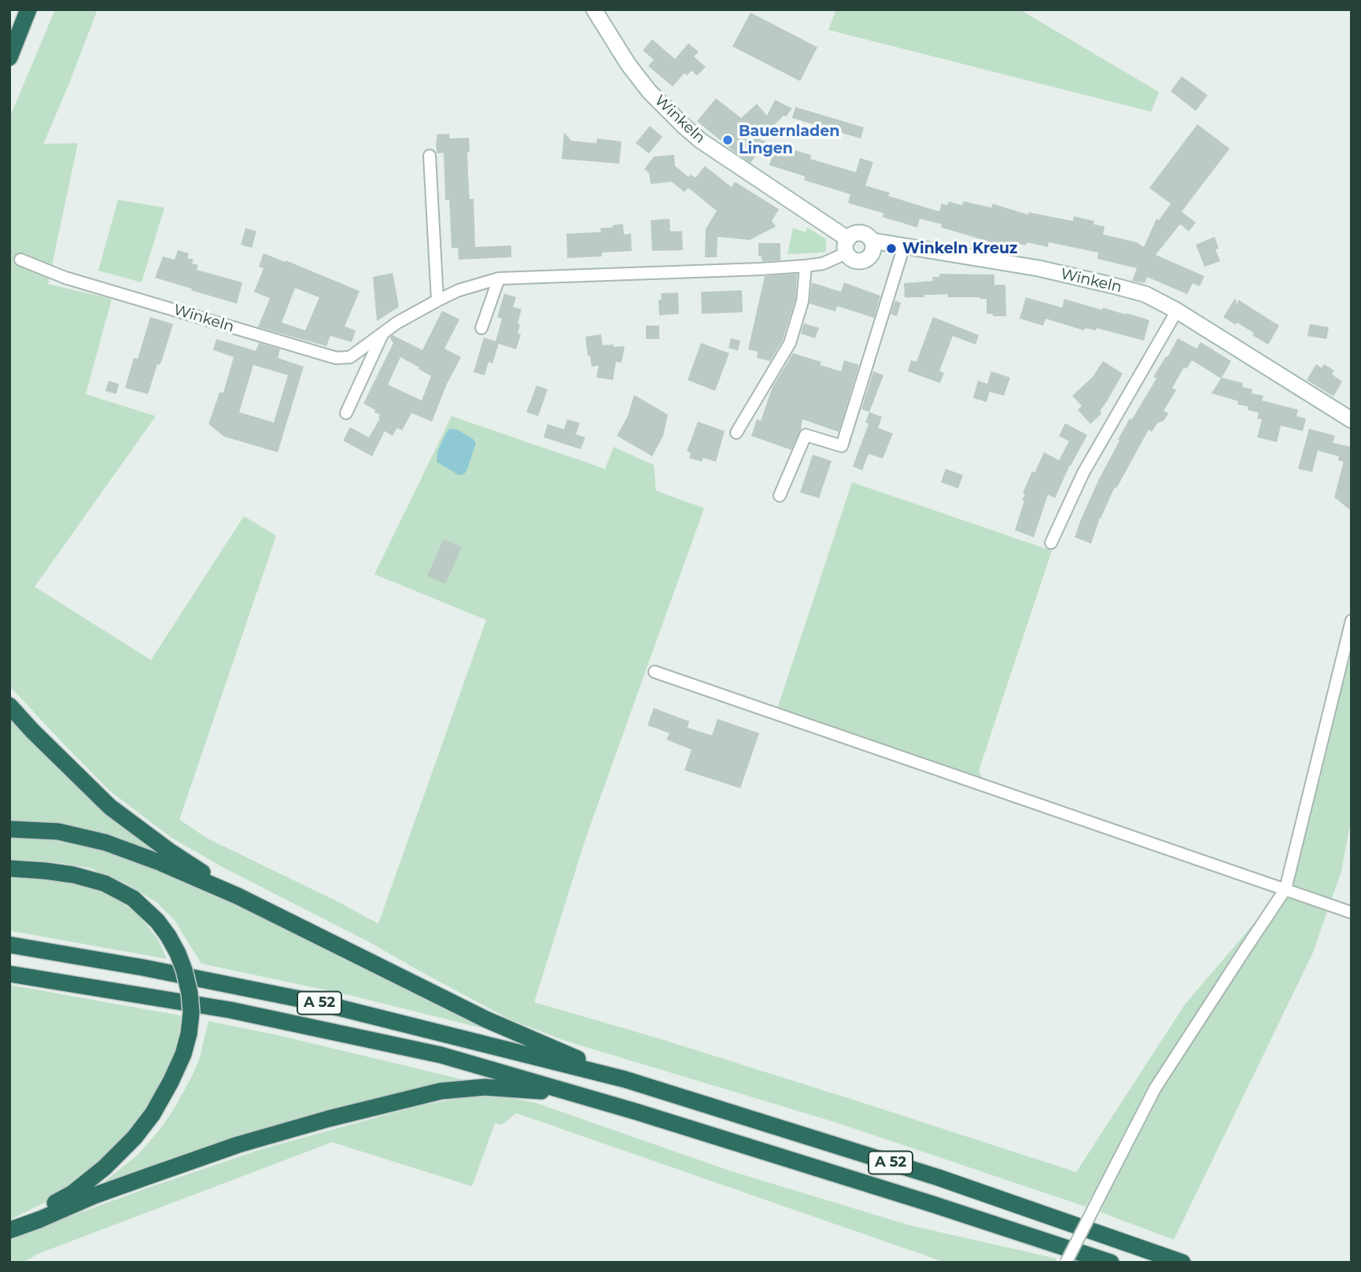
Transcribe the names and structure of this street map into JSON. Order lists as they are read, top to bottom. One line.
{"streets":{"highway":["A 52"],"street":["Winkeln"]},"places":["Bauernladen Lingen","Winkeln Kreuz"]}
